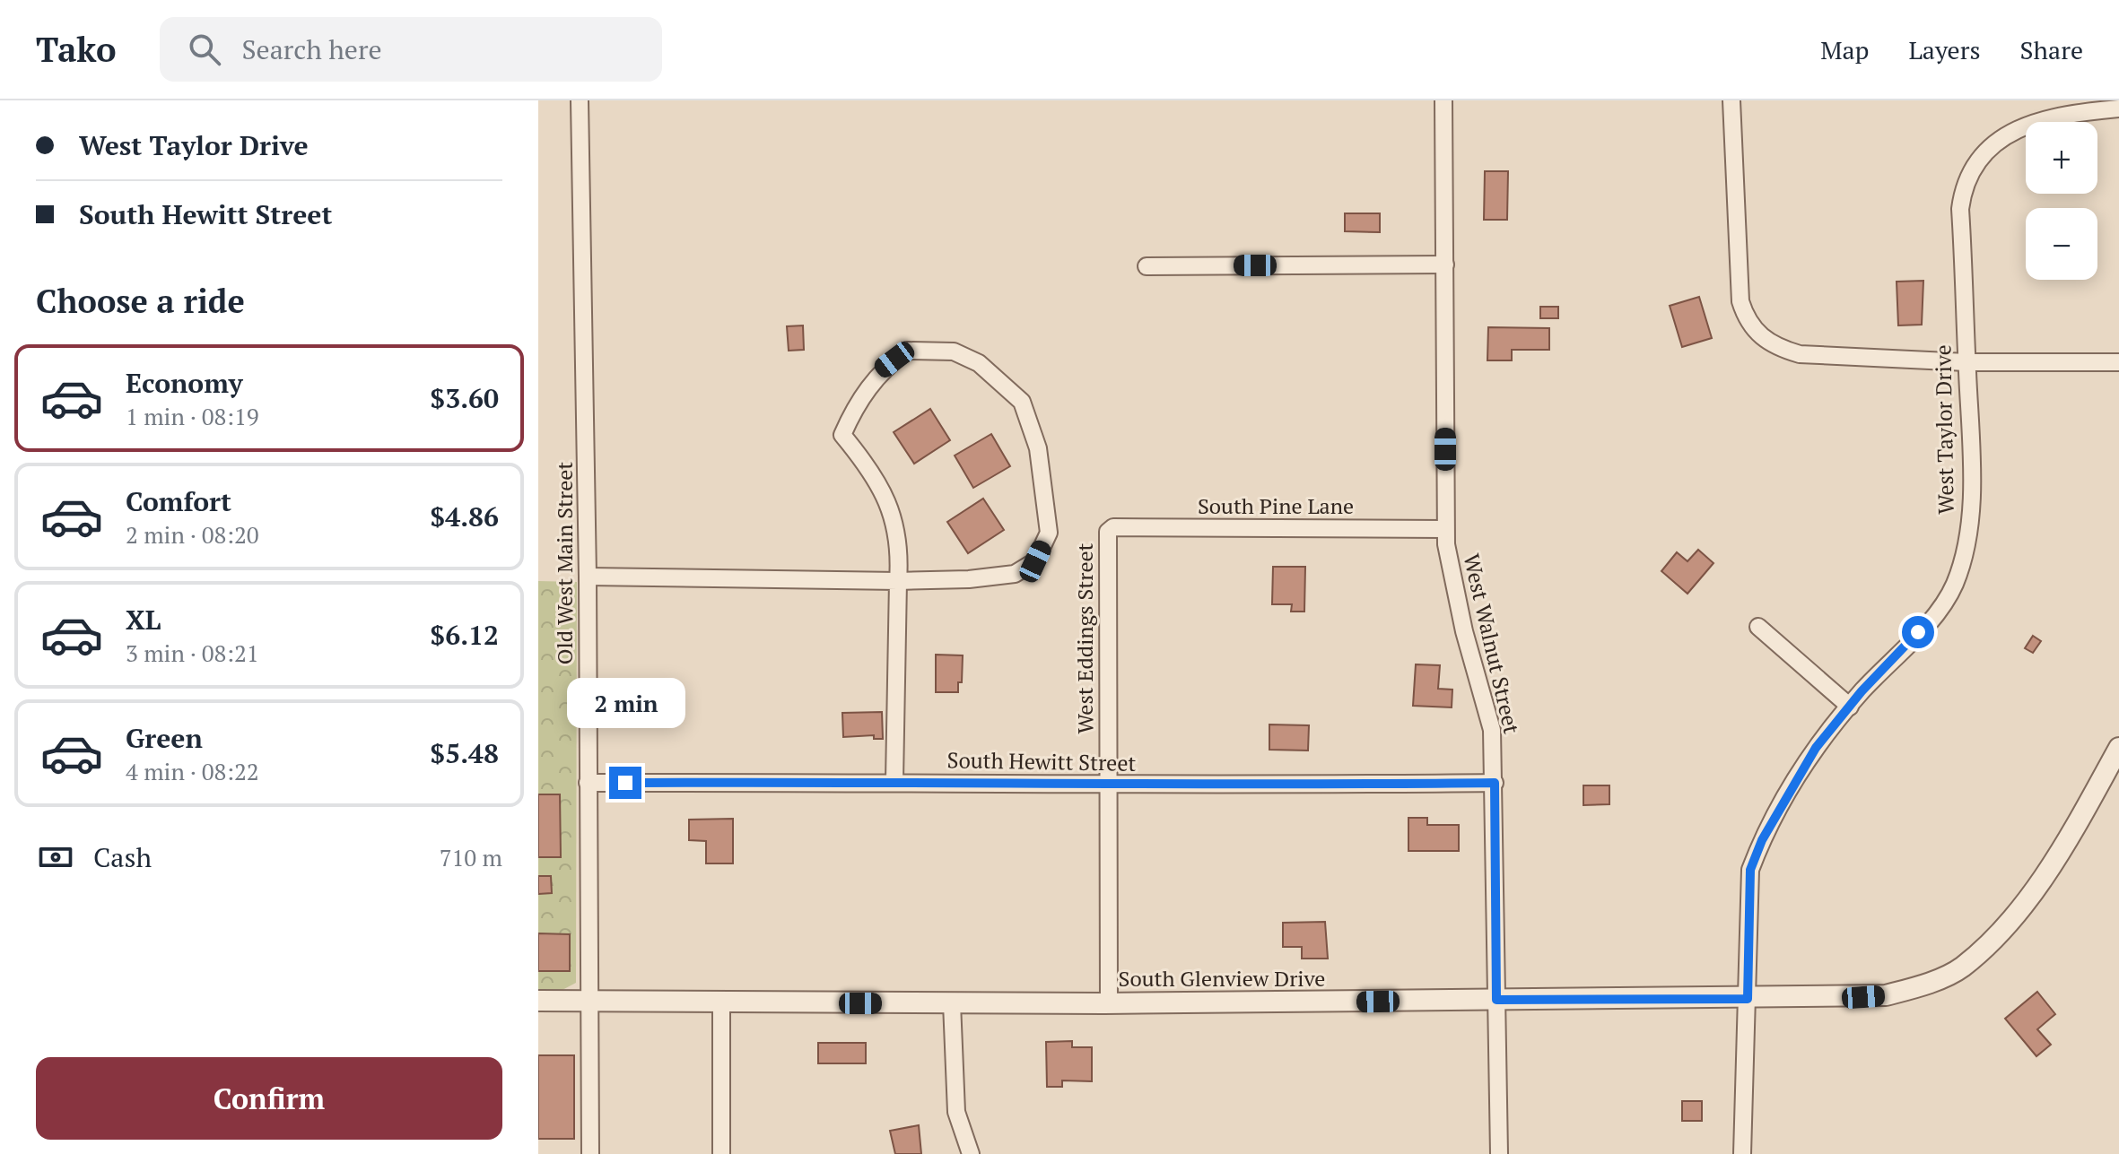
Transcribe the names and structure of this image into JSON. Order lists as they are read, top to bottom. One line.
{"streets":{"street":["West Taylor Drive","South Pine Lane","Old West Main Street","West Eddings Street","West Walnut Street","South Hewitt Street","South Glenview Drive"]},"crossings":[["West Taylor Drive","South Glenview Drive"],["South Pine Lane","West Eddings Street"],["South Pine Lane","West Walnut Street"],["Old West Main Street","South Hewitt Street"],["Old West Main Street","South Glenview Drive"],["West Eddings Street","South Hewitt Street"],["West Eddings Street","South Glenview Drive"],["West Walnut Street","South Hewitt Street"],["West Walnut Street","South Glenview Drive"]],"page":{"header":"Tako","search":"Search here","nav":["Map","Layers","Share"],"banner":["West Taylor Drive","South Hewitt Street"],"map_buttons":["+","−"],"heading":"Choose a ride","list":[{"name":"Economy","note":"1 min · 08:19","value":"$3.60"},{"name":"Comfort","note":"2 min · 08:20","value":"$4.86"},{"name":"XL","note":"3 min · 08:21","value":"$6.12"},{"name":"Green","note":"4 min · 08:22","value":"$5.48"}],"bubble":"2 min","pay":["Cash","710 m"],"buttons":"Confirm"}}
